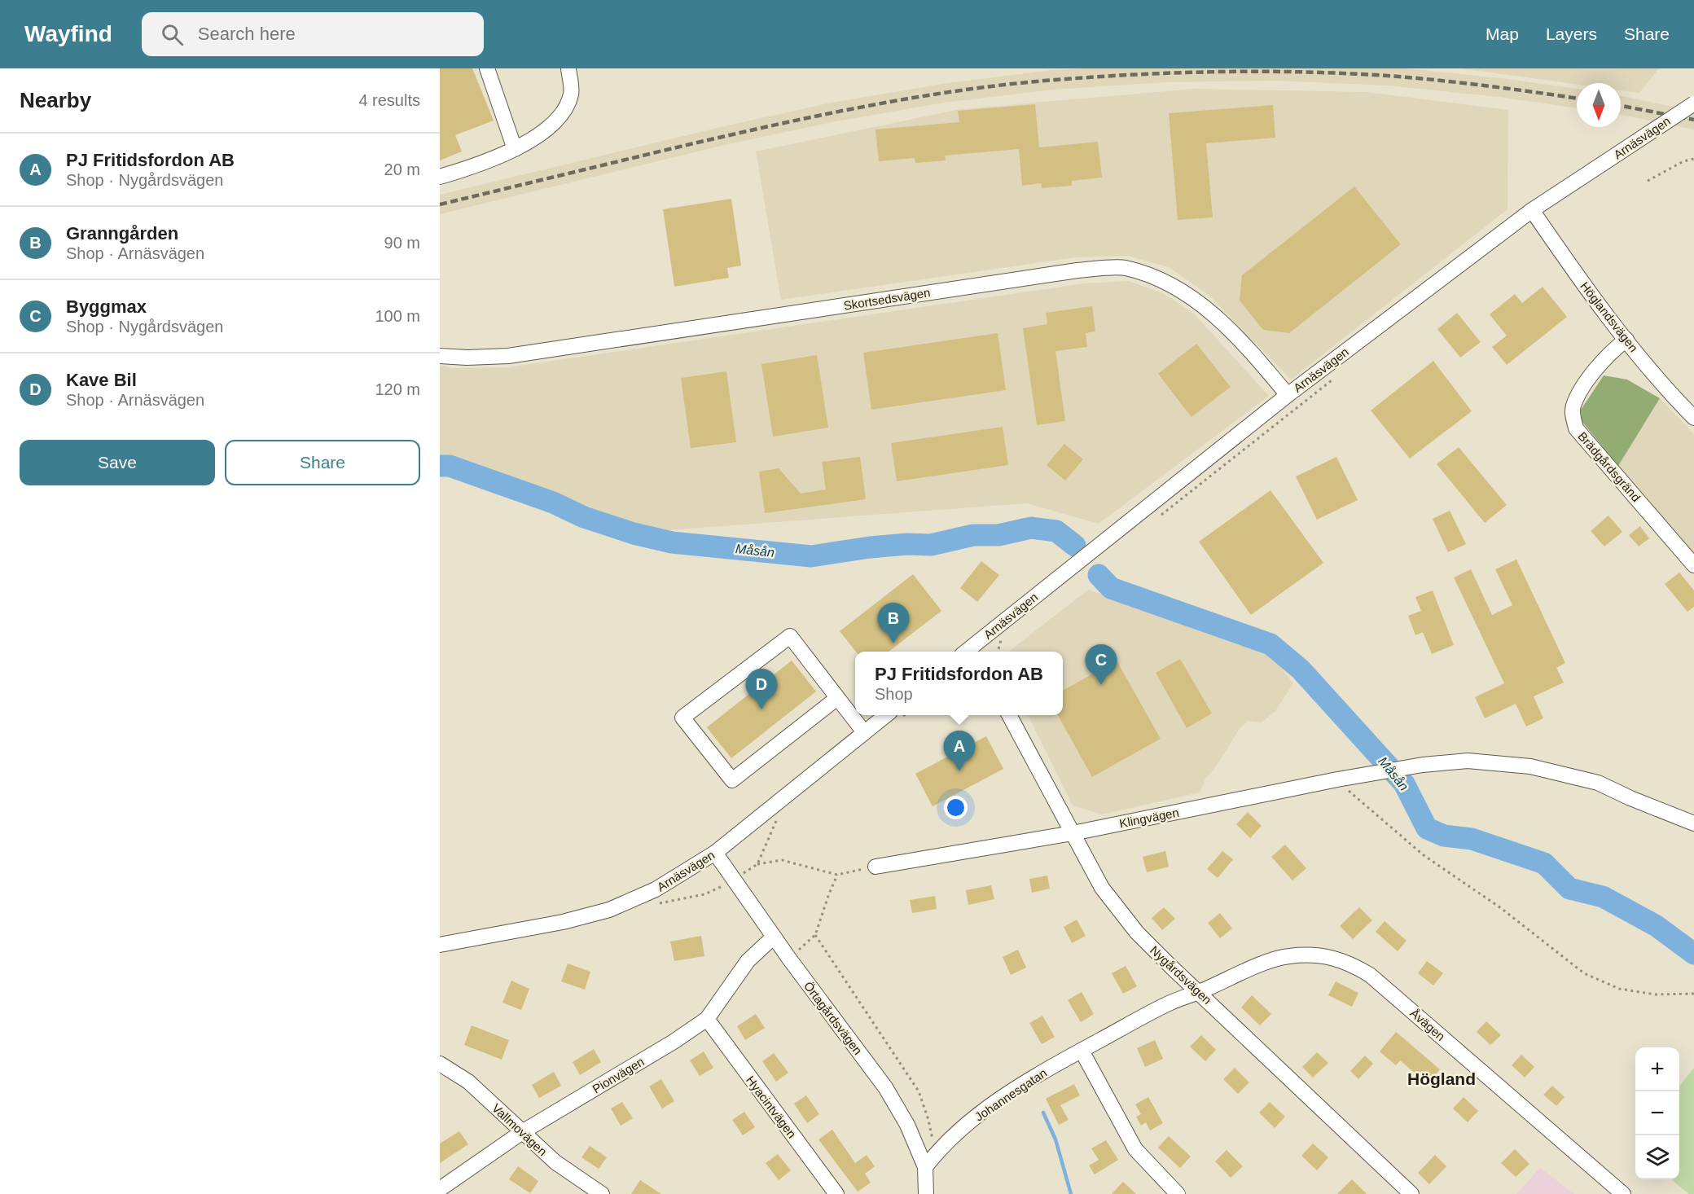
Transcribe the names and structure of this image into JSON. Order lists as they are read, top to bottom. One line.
{"streets":{"street":["Arnäsvägen","Skortsedsvägen","Höglandsvägen","Brädgårdsgränd","Klingvägen","Nygårdsvägen","Örtagårdsvägen","Åvägen","Pionvägen","Johannesgatan","Hyacintvägen","Vallmovägen"]},"crossings":[["Arnäsvägen","Skortsedsvägen"],["Arnäsvägen","Höglandsvägen"],["Arnäsvägen","Örtagårdsvägen"],["Höglandsvägen","Brädgårdsgränd"],["Klingvägen","Nygårdsvägen"],["Nygårdsvägen","Åvägen"],["Nygårdsvägen","Johannesgatan"],["Örtagårdsvägen","Pionvägen"],["Örtagårdsvägen","Johannesgatan"],["Åvägen","Johannesgatan"],["Pionvägen","Hyacintvägen"],["Pionvägen","Vallmovägen"]],"districts":["Högland"],"water":["Måsån"],"north":"bottom","page":{"header":"Wayfind","search":"Search here","nav":["Map","Layers","Share"],"heading":["Nearby","4 results"],"list":[{"mark":"A","name":"PJ Fritidsfordon AB","note":"Shop · Nygårdsvägen","value":"20 m"},{"mark":"B","name":"Granngården","note":"Shop · Arnäsvägen","value":"90 m"},{"mark":"C","name":"Byggmax","note":"Shop · Nygårdsvägen","value":"100 m"},{"mark":"D","name":"Kave Bil","note":"Shop · Arnäsvägen","value":"120 m"}],"buttons":["Save","Share"],"pins":["B","C","D","A"],"popup":["PJ Fritidsfordon AB","Shop"],"map_buttons":["+","−"]}}
